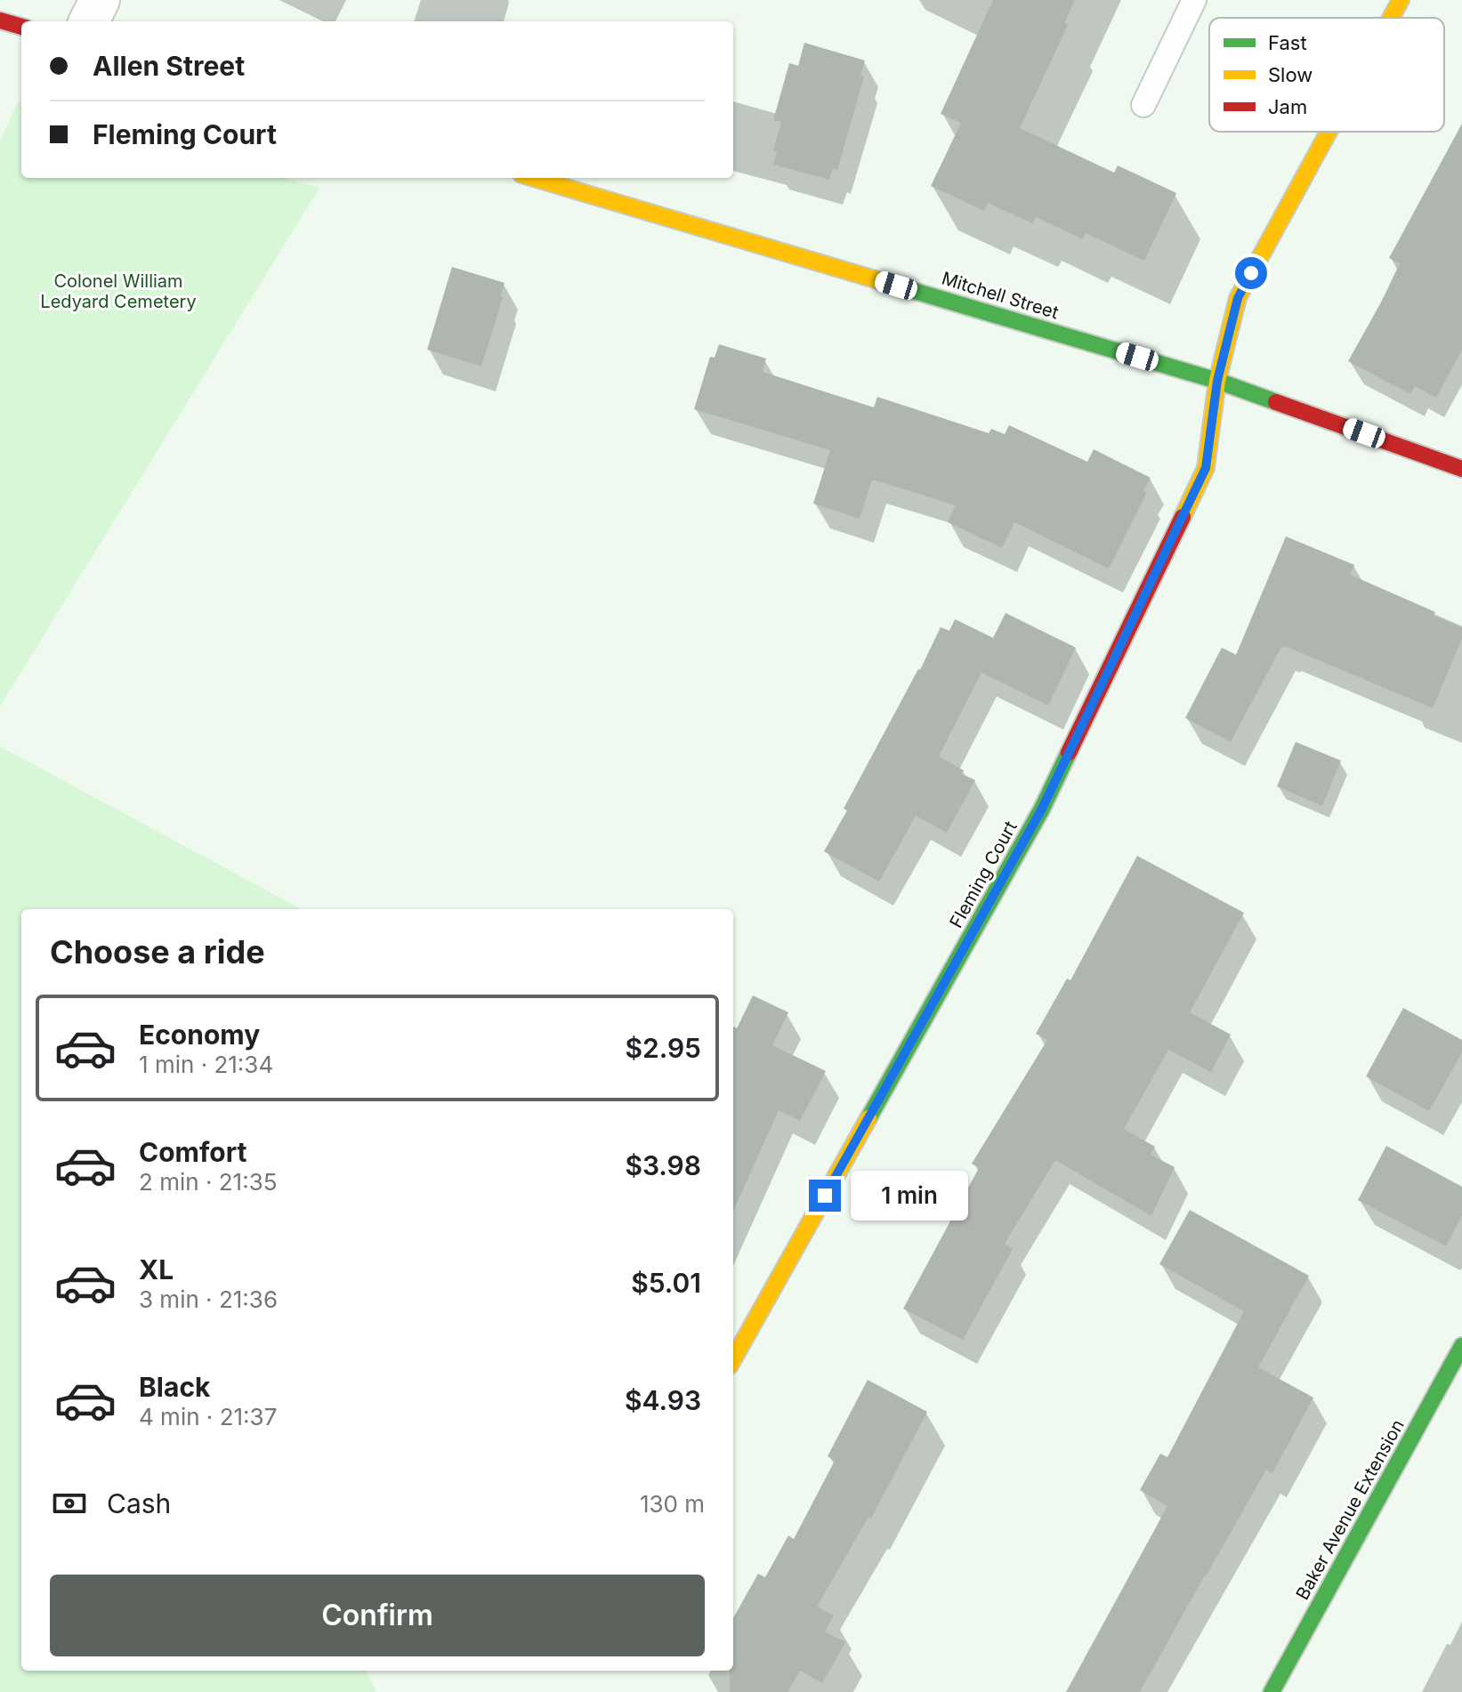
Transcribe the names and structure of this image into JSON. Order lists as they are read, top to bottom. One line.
{"streets":{"street":["Mitchell Street","Fleming Court","Baker Avenue Extension"]},"crossings":[["Mitchell Street","Fleming Court"]],"parks":["Colonel William Ledyard Cemetery"],"legend":["Fast","Slow","Jam"],"page":{"banner":["Allen Street","Fleming Court"],"heading":"Choose a ride","list":[{"name":"Economy","note":"1 min · 21:34","value":"$2.95"},{"name":"Comfort","note":"2 min · 21:35","value":"$3.98"},{"name":"XL","note":"3 min · 21:36","value":"$5.01"},{"name":"Black","note":"4 min · 21:37","value":"$4.93"}],"bubble":"1 min","pay":["Cash","130 m"],"buttons":"Confirm"}}
